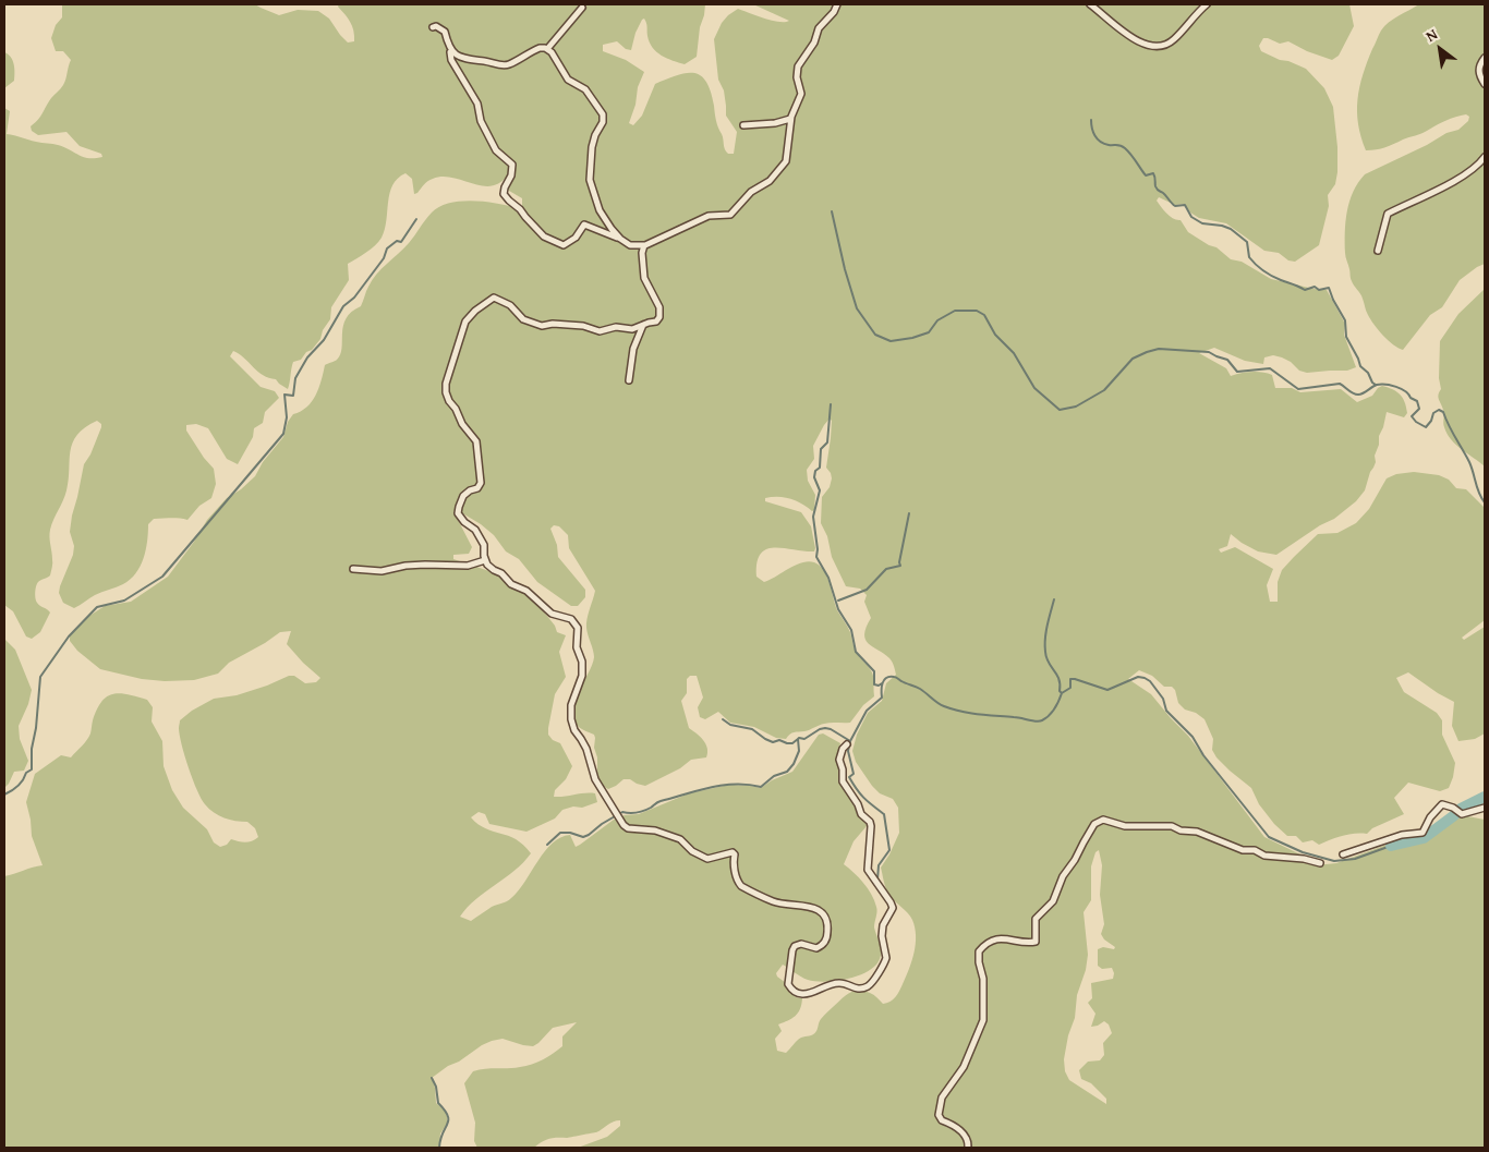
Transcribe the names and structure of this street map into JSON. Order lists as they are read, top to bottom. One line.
{"north":"top left"}
